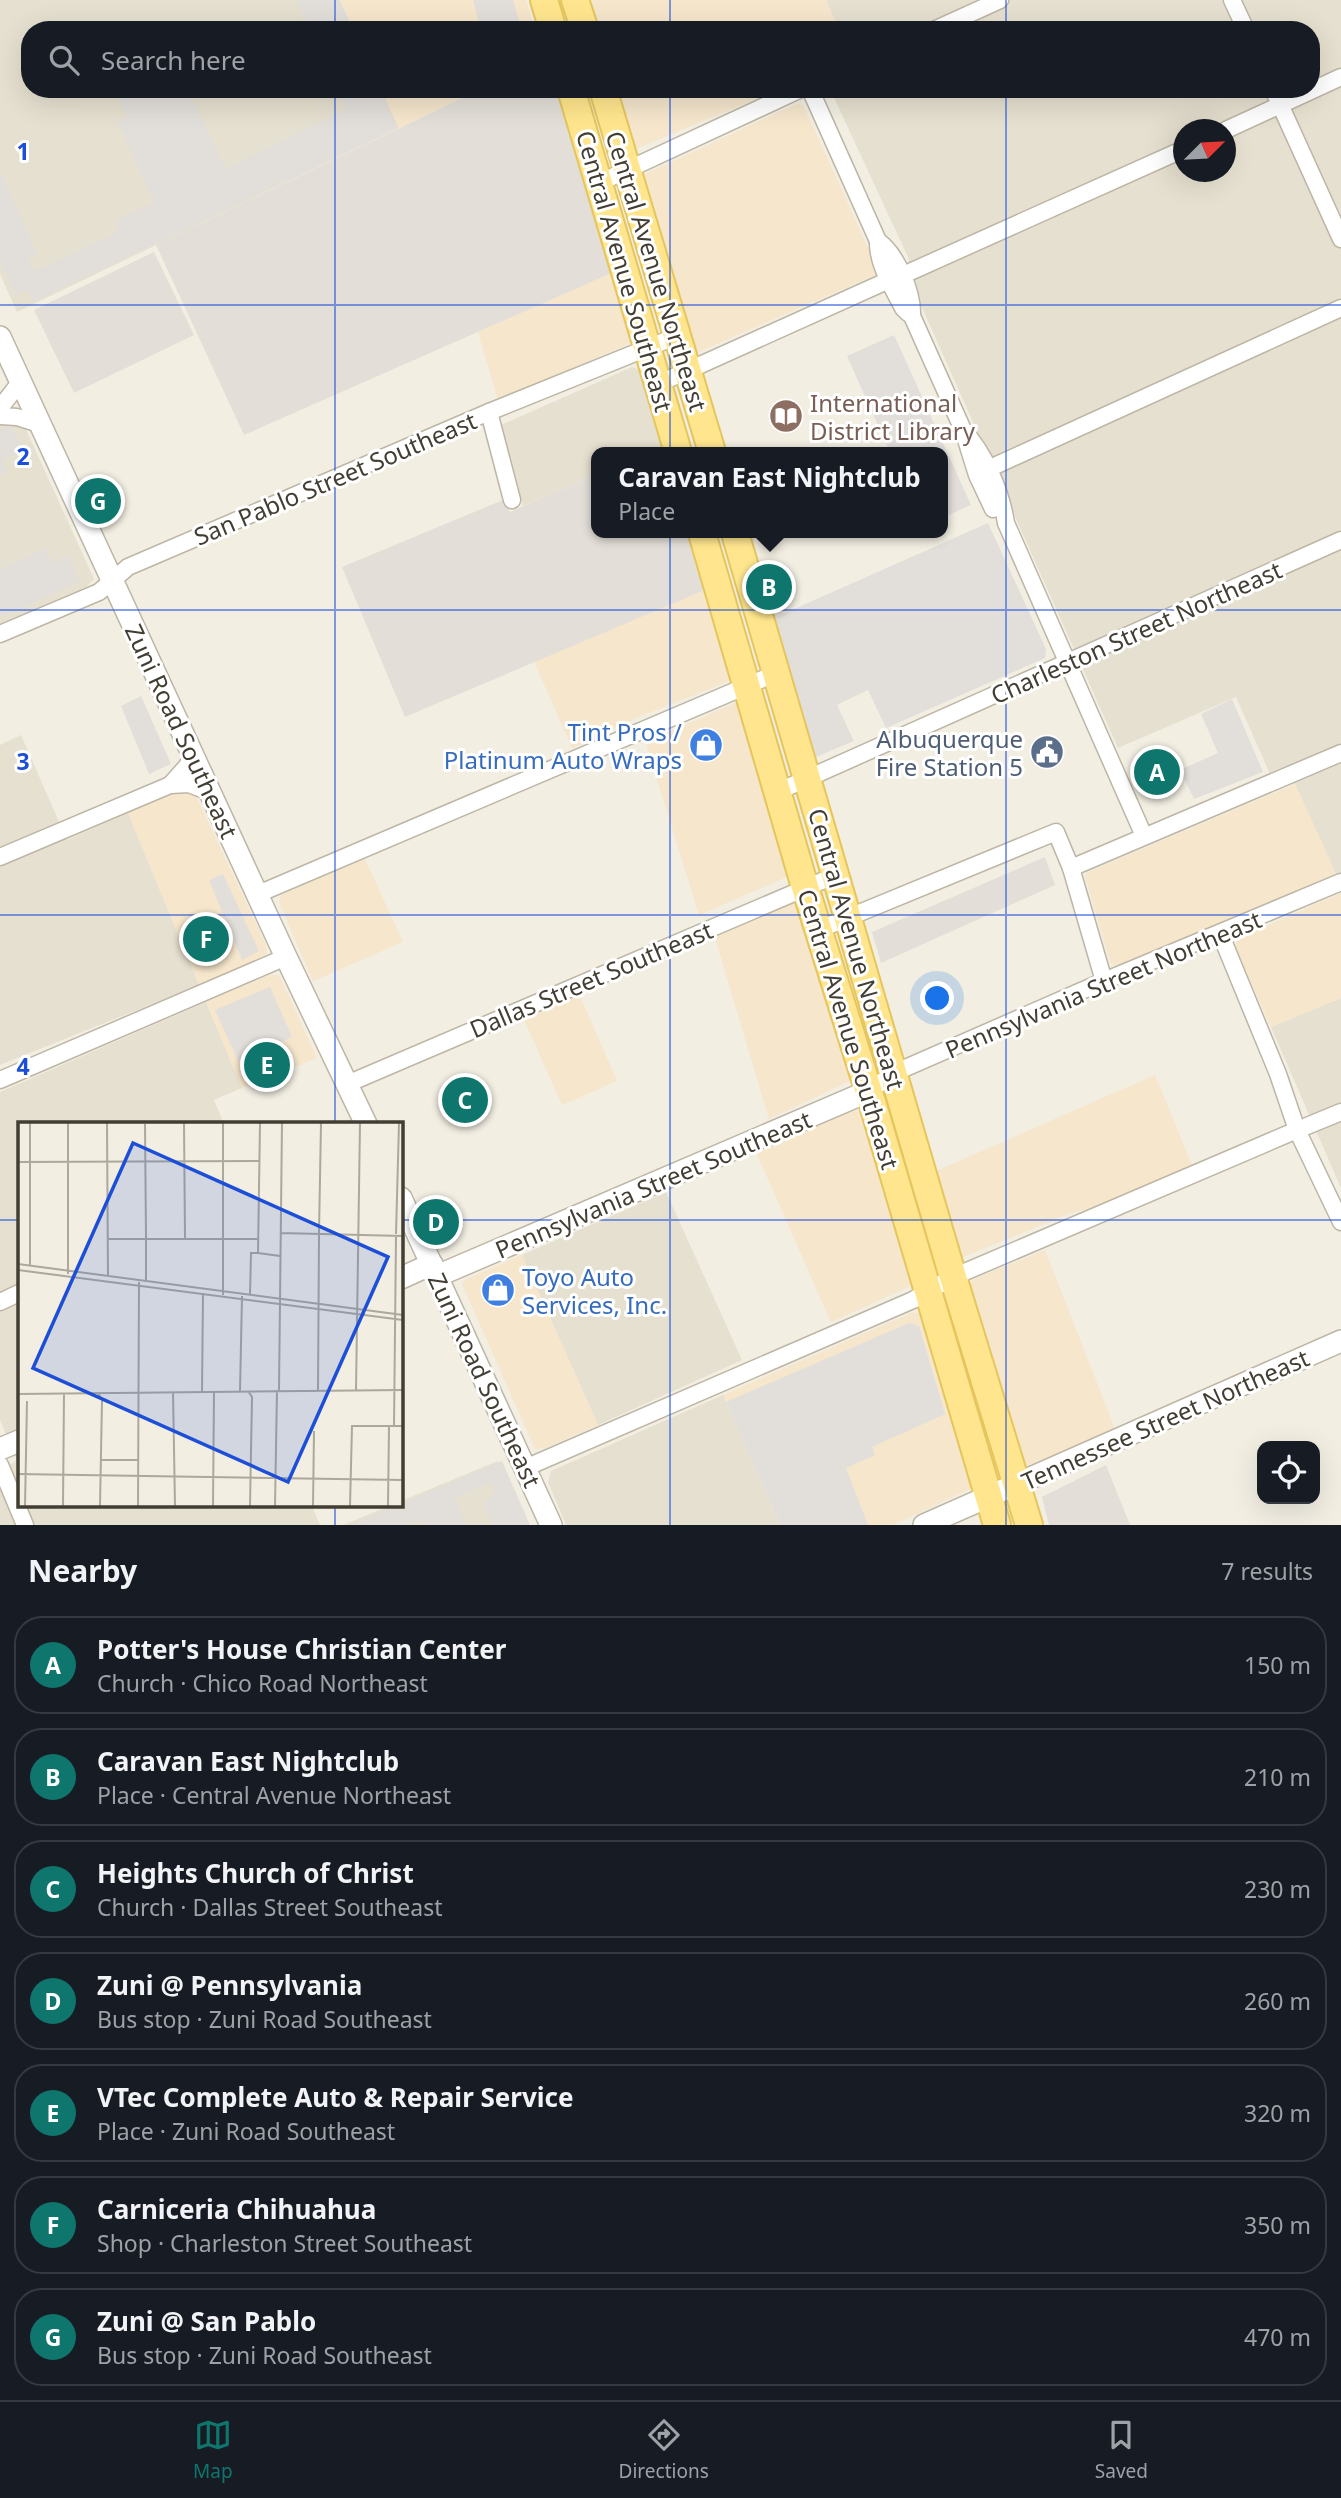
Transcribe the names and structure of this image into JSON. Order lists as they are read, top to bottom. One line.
{"streets":{"main road":["Central Avenue Southeast","Central Avenue Northeast"],"street":["San Pablo Street Southeast","Charleston Street Northeast","Zuni Road Southeast","Dallas Street Southeast","Pennsylvania Street Northeast","Pennsylvania Street Southeast","Tennessee Street Northeast"]},"crossings":[["Central Avenue Southeast","San Pablo Street Southeast"],["Central Avenue Southeast","Charleston Street Northeast"],["Central Avenue Southeast","Dallas Street Southeast"],["Central Avenue Southeast","Pennsylvania Street Northeast"],["Central Avenue Southeast","Pennsylvania Street Southeast"],["Central Avenue Southeast","Tennessee Street Northeast"],["Central Avenue Northeast","San Pablo Street Southeast"],["Central Avenue Northeast","Charleston Street Northeast"],["Central Avenue Northeast","Dallas Street Southeast"],["Central Avenue Northeast","Pennsylvania Street Northeast"],["Central Avenue Northeast","Tennessee Street Northeast"],["San Pablo Street Southeast","Zuni Road Southeast"],["Zuni Road Southeast","Dallas Street Southeast"],["Zuni Road Southeast","Pennsylvania Street Southeast"],["Pennsylvania Street Northeast","Pennsylvania Street Southeast"]],"places":{"library":["International District Library"],"shop":["Tint Pros / Platinum Auto Wraps","Toyo Auto Services, Inc."],"public building":["Albuquerque Fire Station 5"]},"north":"top right","page":{"search":"Search here","popup":["Caravan East Nightclub","Place"],"pins":["G","B","A","F","E","C","D"],"heading":["Nearby","7 results"],"list":[{"mark":"A","name":"Potter's House Christian Center","note":"Church · Chico Road Northeast","value":"150 m"},{"mark":"B","name":"Caravan East Nightclub","note":"Place · Central Avenue Northeast","value":"210 m"},{"mark":"C","name":"Heights Church of Christ","note":"Church · Dallas Street Southeast","value":"230 m"},{"mark":"D","name":"Zuni @ Pennsylvania","note":"Bus stop · Zuni Road Southeast","value":"260 m"},{"mark":"E","name":"VTec Complete Auto & Repair Service","note":"Place · Zuni Road Southeast","value":"320 m"},{"mark":"F","name":"Carniceria Chihuahua","note":"Shop · Charleston Street Southeast","value":"350 m"},{"mark":"G","name":"Zuni @ San Pablo","note":"Bus stop · Zuni Road Southeast","value":"470 m"}],"nav":["Map","Directions","Saved"]},"grid":{"rows":["1","2","3","4"]}}
